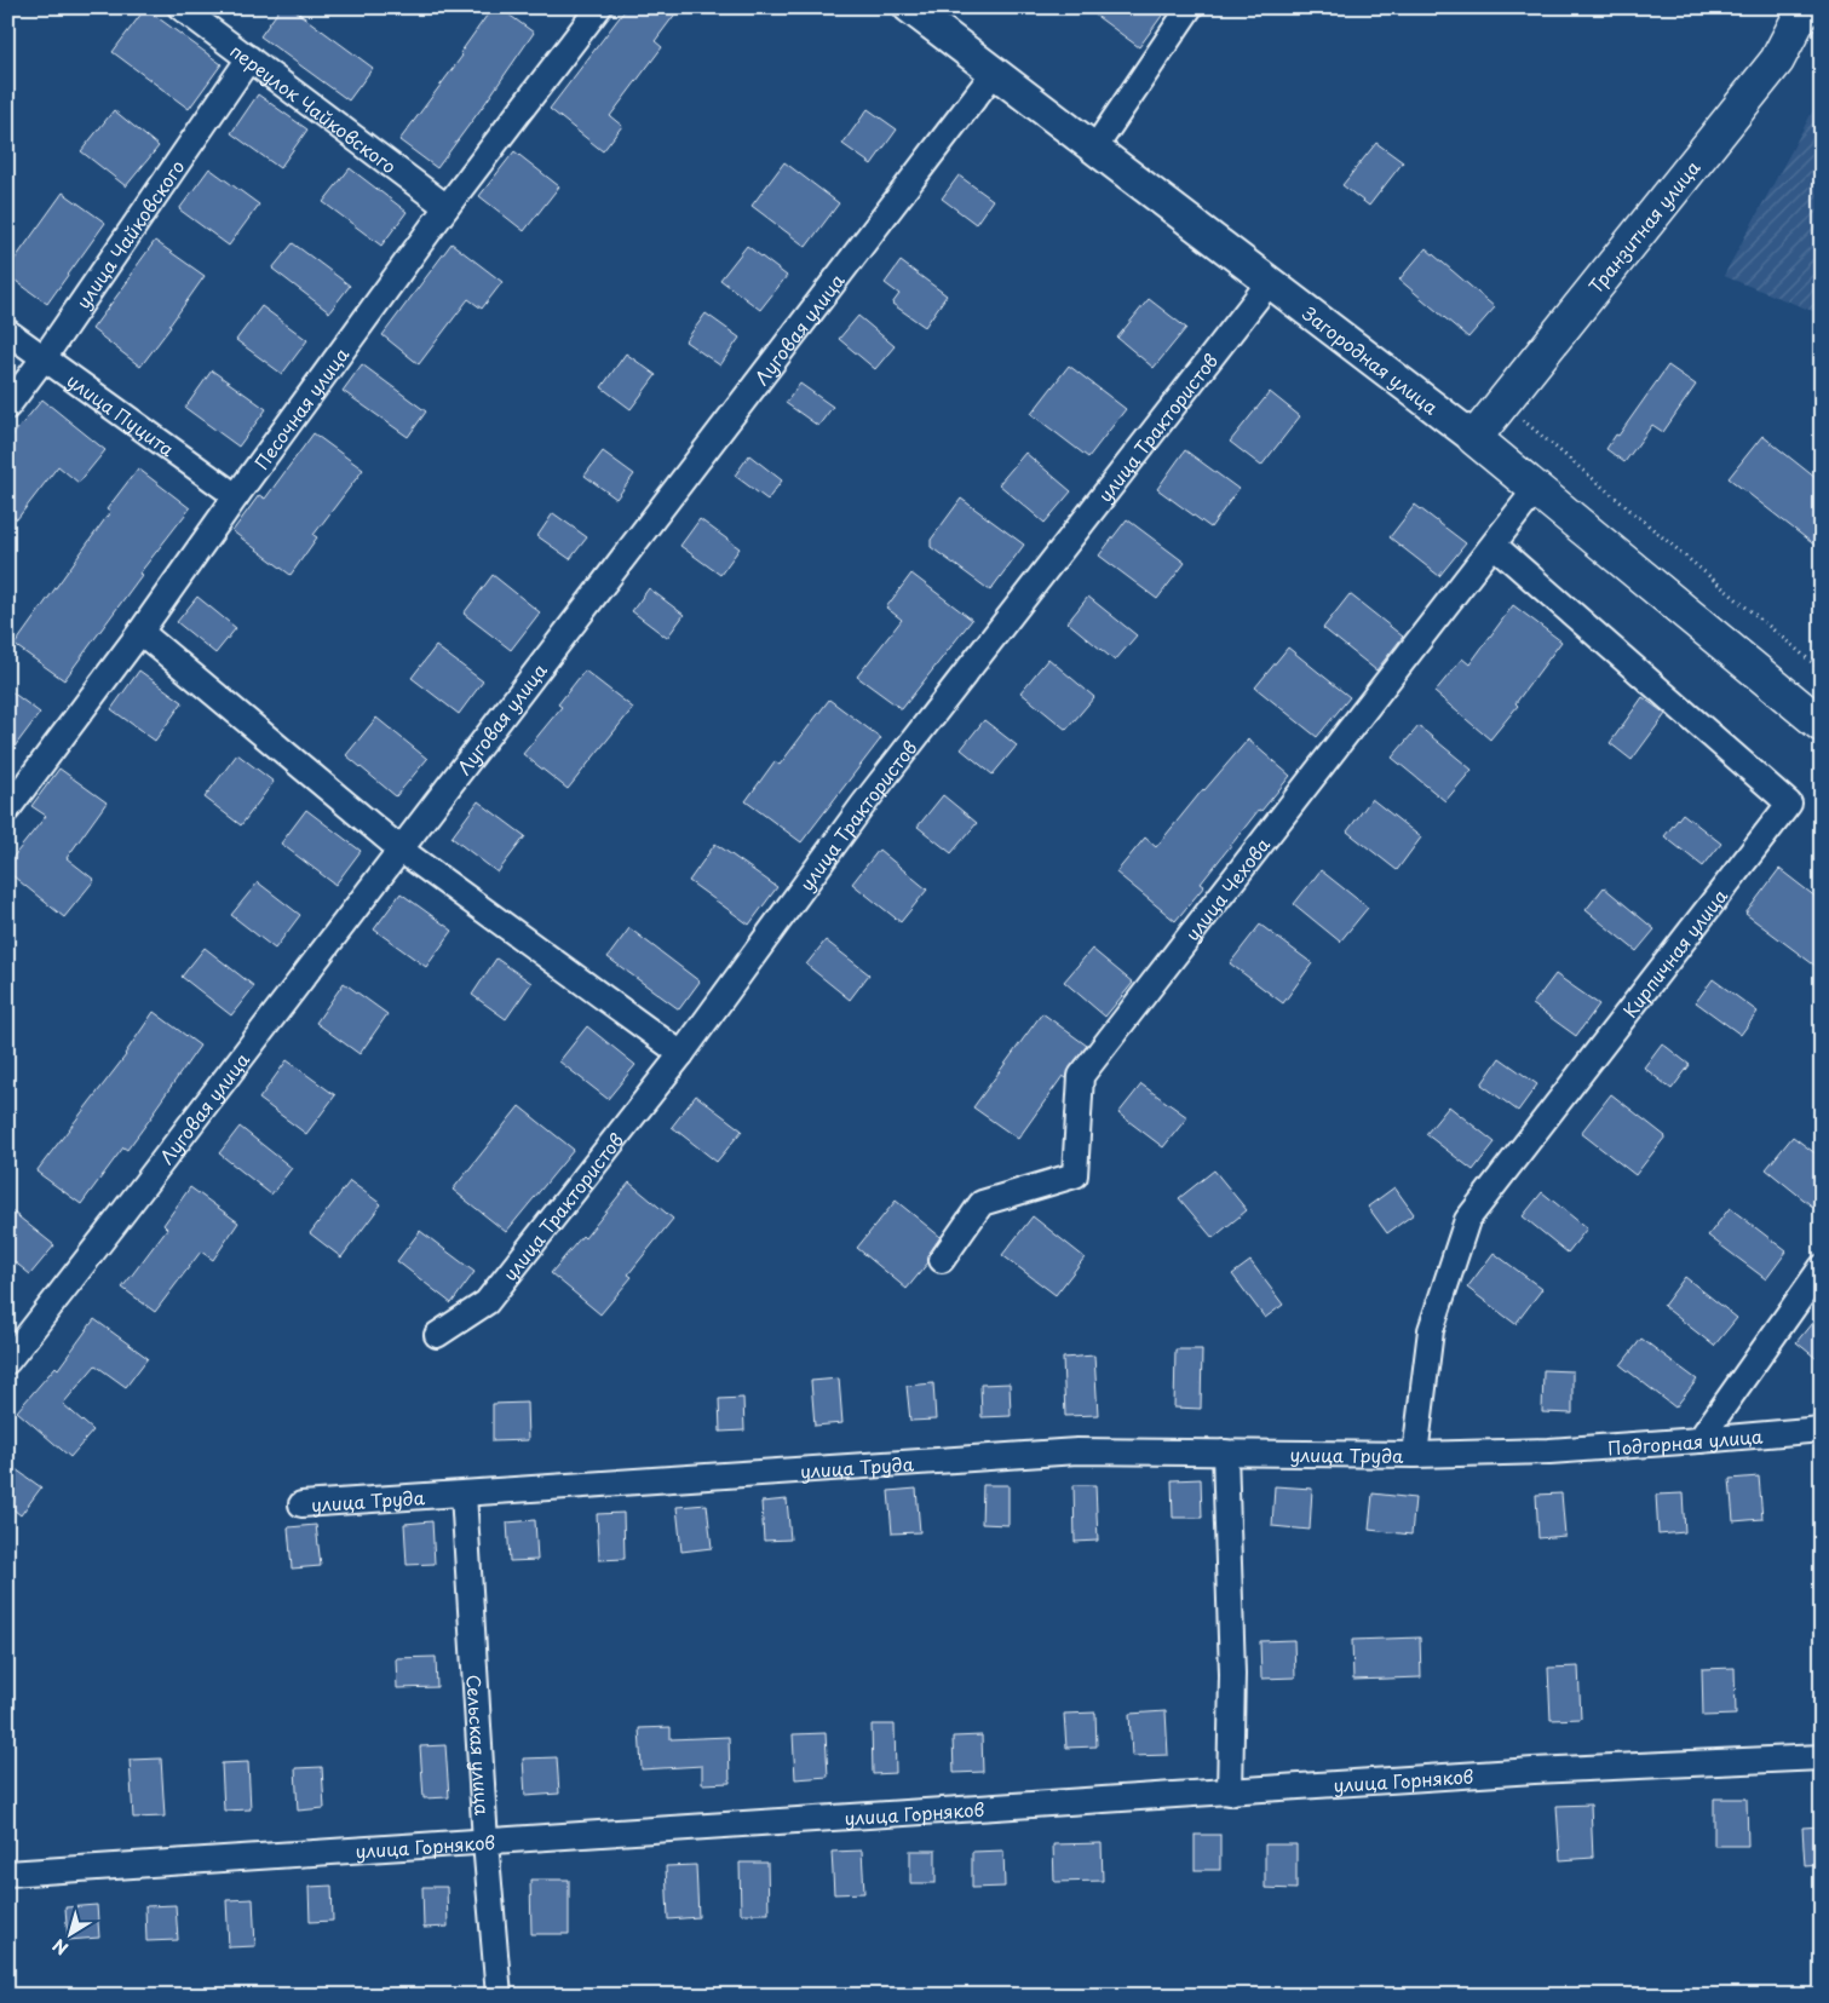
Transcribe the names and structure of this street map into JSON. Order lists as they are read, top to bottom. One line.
{"streets":{"main road":["Транзитная улица","Загородная улица"],"street":["переулок Чайковского","улица Чайковского","Луговая улица","Песочная улица","улица Пуцита","улица Трактористов","улица Чехова","Кирпичная улица","Подгорная улица","улица Труда","Сельская улица","улица Горняков"]},"crossings":[["переулок Чайковского","улица Чайковского"],["переулок Чайковского","Песочная улица"],["Транзитная улица","Загородная улица"],["улица Чайковского","улица Пуцита"],["Луговая улица","Загородная улица"],["Загородная улица","улица Трактористов"],["Загородная улица","улица Чехова"],["Песочная улица","улица Пуцита"],["улица Чехова","Кирпичная улица"],["Кирпичная улица","Подгорная улица"],["Кирпичная улица","улица Труда"],["Подгорная улица","улица Труда"],["улица Труда","Сельская улица"],["Сельская улица","улица Горняков"]],"north":"bottom left"}
